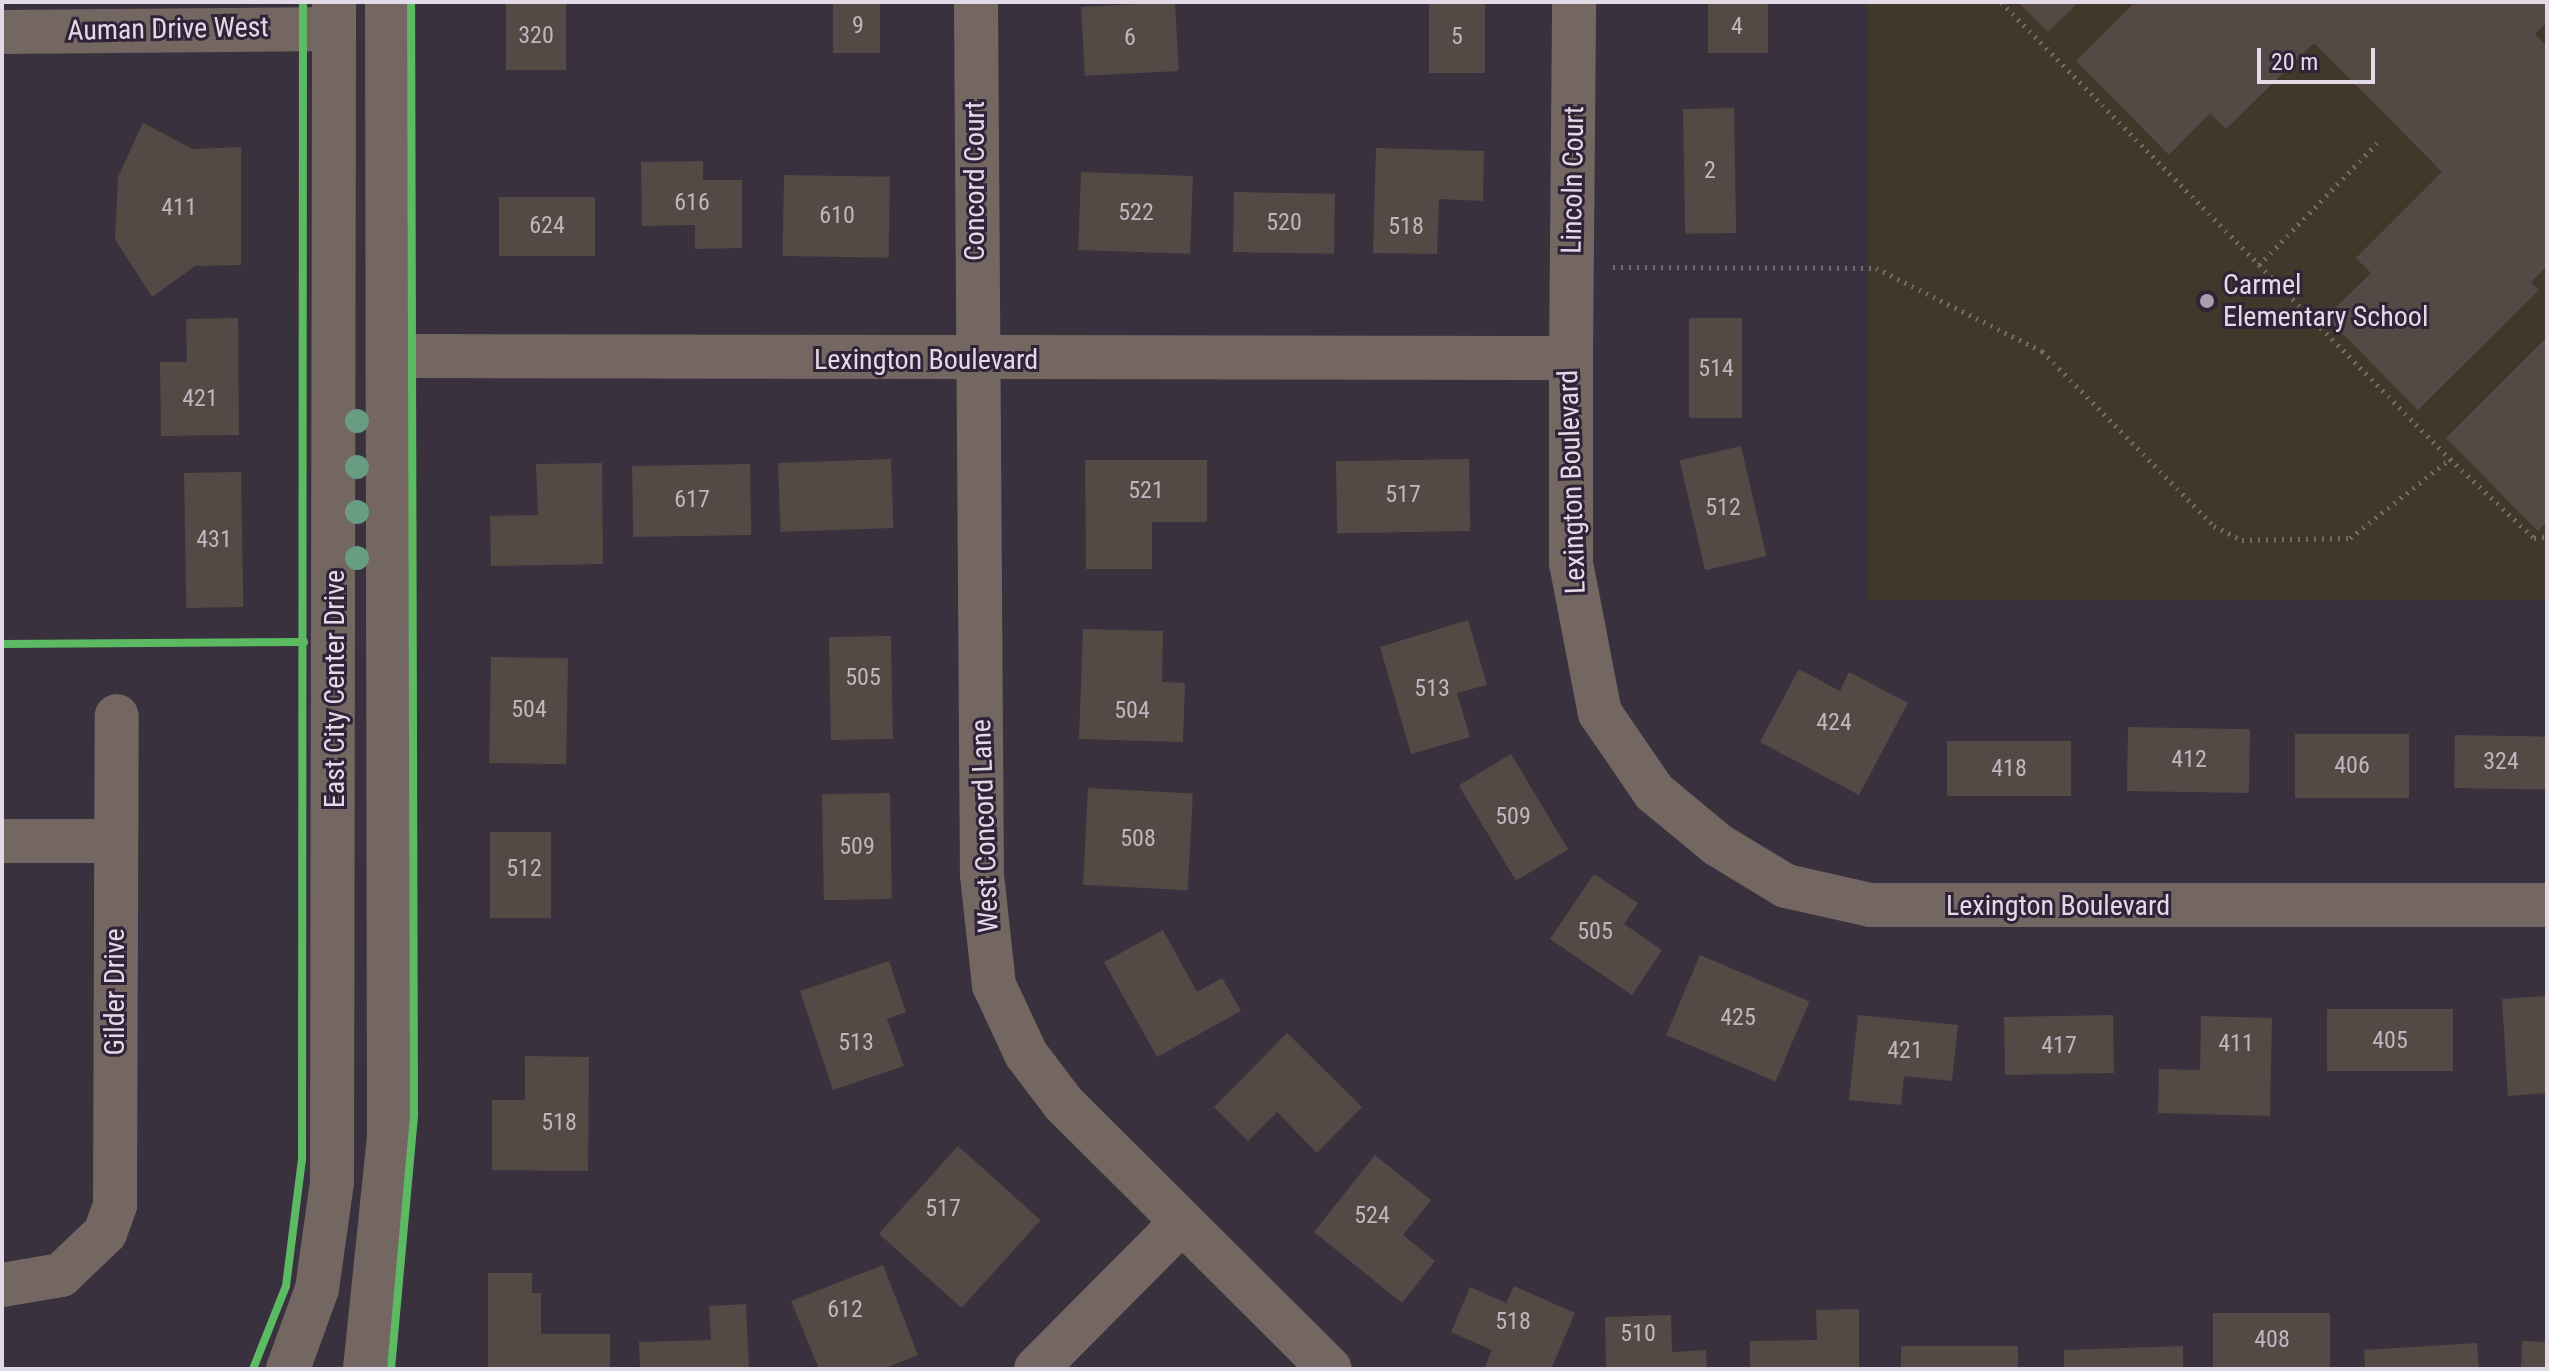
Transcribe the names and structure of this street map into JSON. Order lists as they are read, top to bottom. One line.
{"streets":{"street":["Auman Drive West","Lincoln Court","Concord Court","Lexington Boulevard","East City Center Drive","West Concord Lane","Gilder Drive"]},"crossings":[["Auman Drive West","East City Center Drive"],["Lincoln Court","Lexington Boulevard"],["Concord Court","Lexington Boulevard"],["Concord Court","West Concord Lane"],["Lexington Boulevard","East City Center Drive"],["Lexington Boulevard","West Concord Lane"]],"places":["Carmel Elementary School"],"house_numbers":["9","4","320","5","6","2","616","411","522","610","520","624","518","514","421","521","517","617","512","431","505","513","504","504","424","412","324","406","418","509","508","509","512","505","425","405","513","411","417","421","518","517","524","612","518","510","408"],"scale_bar":"20 m"}
